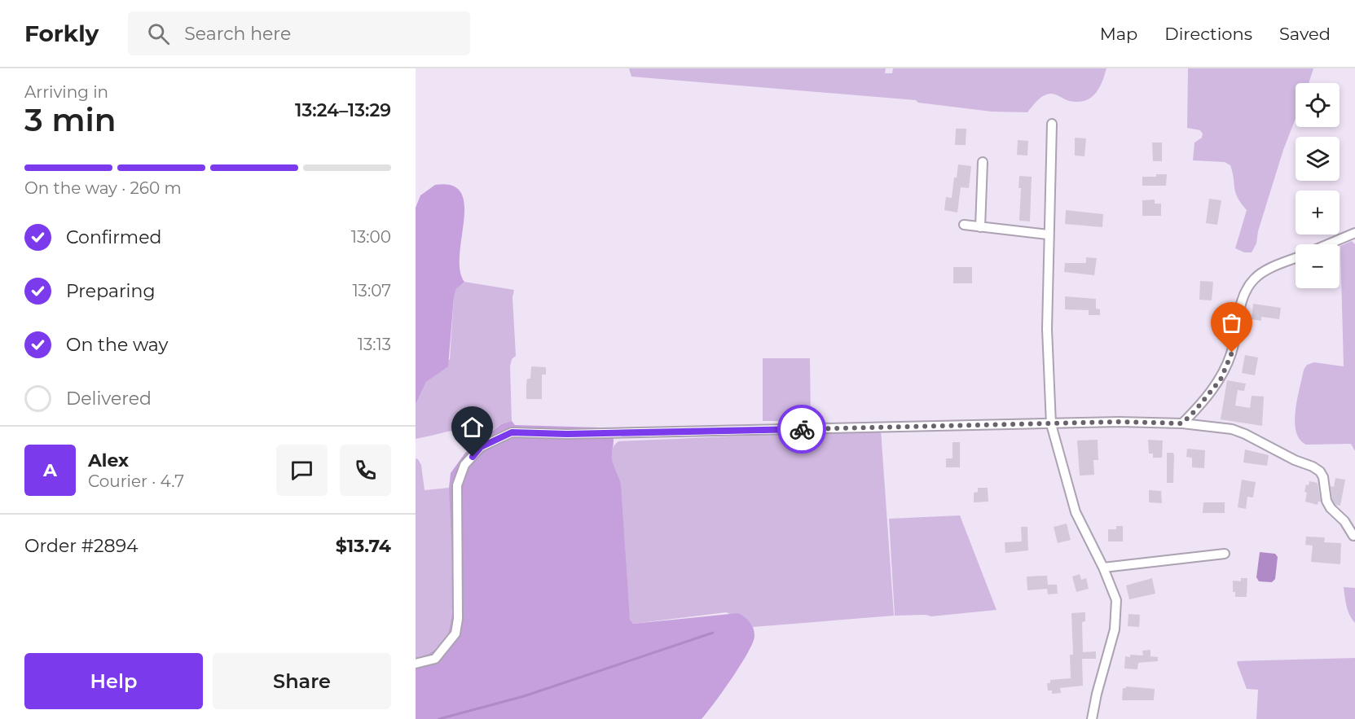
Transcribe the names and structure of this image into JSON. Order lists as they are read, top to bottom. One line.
{"page":{"header":"Forkly","search":"Search here","nav":["Map","Directions","Saved"],"heading":["3 min","Arriving in","13:24–13:29"],"panel":["Alex","Courier · 4.7","Order #2894","$13.74"],"map_buttons":["+","−"],"bar":"On the way · 260 m","list":[["Confirmed","13:00"],["Preparing","13:07"],["On the way","13:13"],"Delivered"],"round":"A","buttons":["Help","Share"]}}
